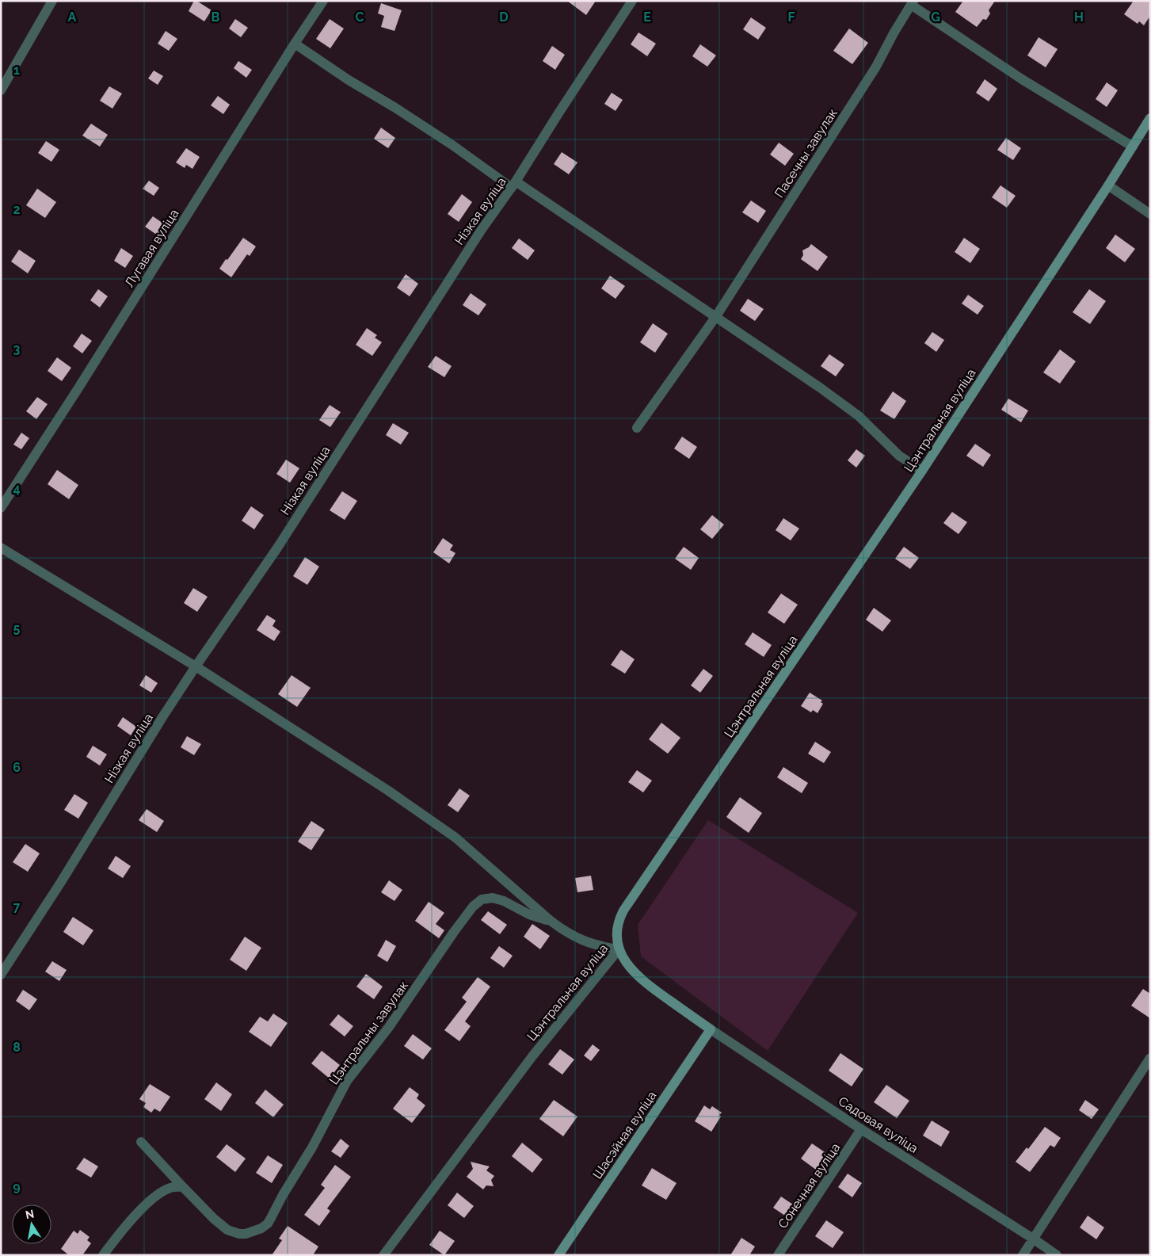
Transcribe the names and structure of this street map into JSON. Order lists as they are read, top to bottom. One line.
{"streets":{"main road":["Цэнтральная вуліца","Шасэйная вуліца"],"street":["Пасечны завулак","Нізкая вуліца","Лугавая вуліца","Цэнтральны завулак","Садовая вуліца","Сонечная вуліца"]},"crossings":[["Садовая вуліца","Шасэйная вуліца"],["Садовая вуліца","Сонечная вуліца"]],"north":"top","grid":{"columns":["A","B","C","D","E","F","G","H"],"rows":["1","2","3","4","5","6","7","8","9"]}}
